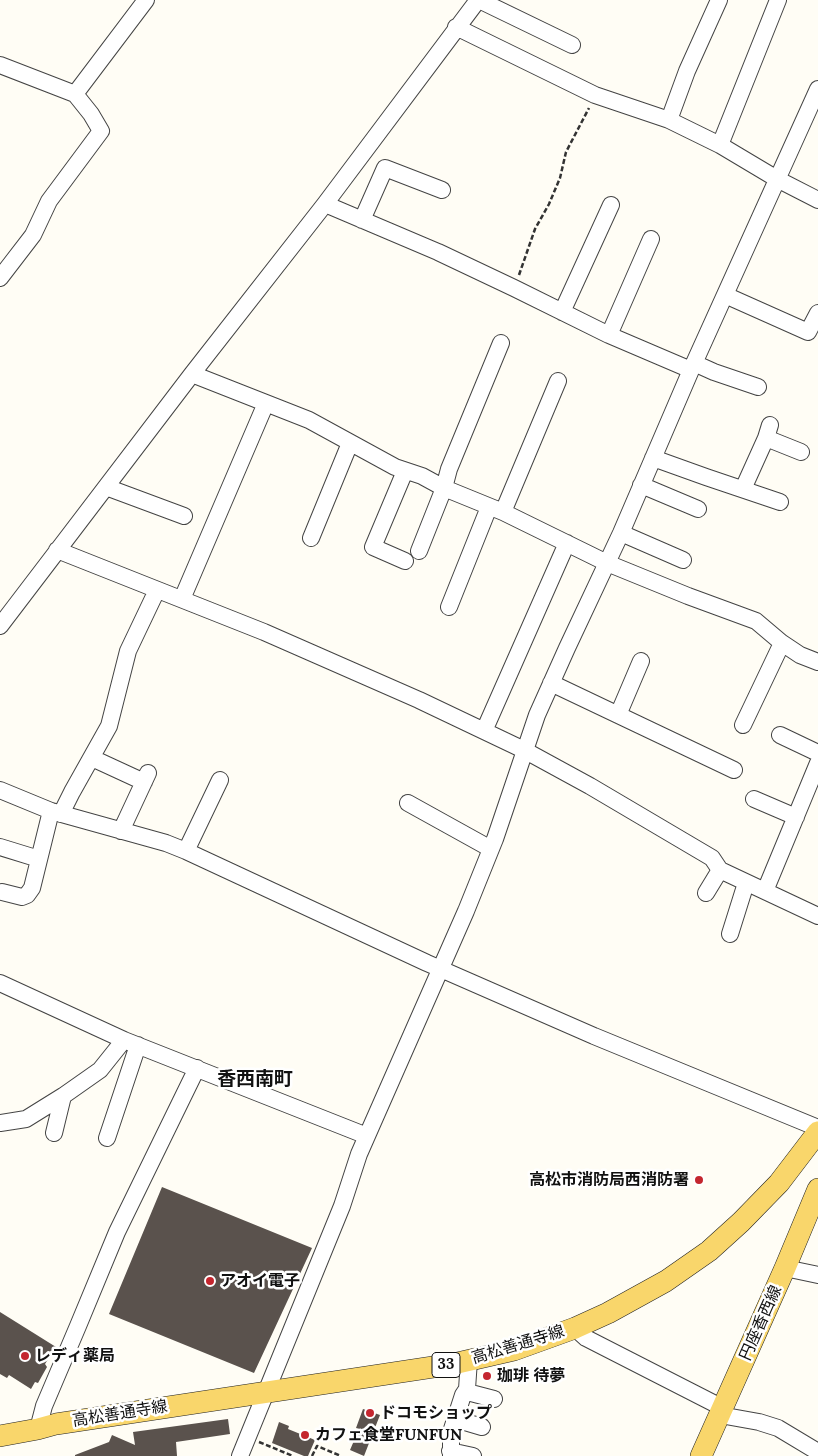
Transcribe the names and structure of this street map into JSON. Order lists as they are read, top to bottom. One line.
{"streets":{"main road":["円座香西線","高松善通寺線","33"]},"districts":["香西南町"],"places":["高松市消防局西消防署","アオイ電子","レディ薬局","珈琲 待夢","ドコモショップ","カフェ食堂FUNFUN"]}
